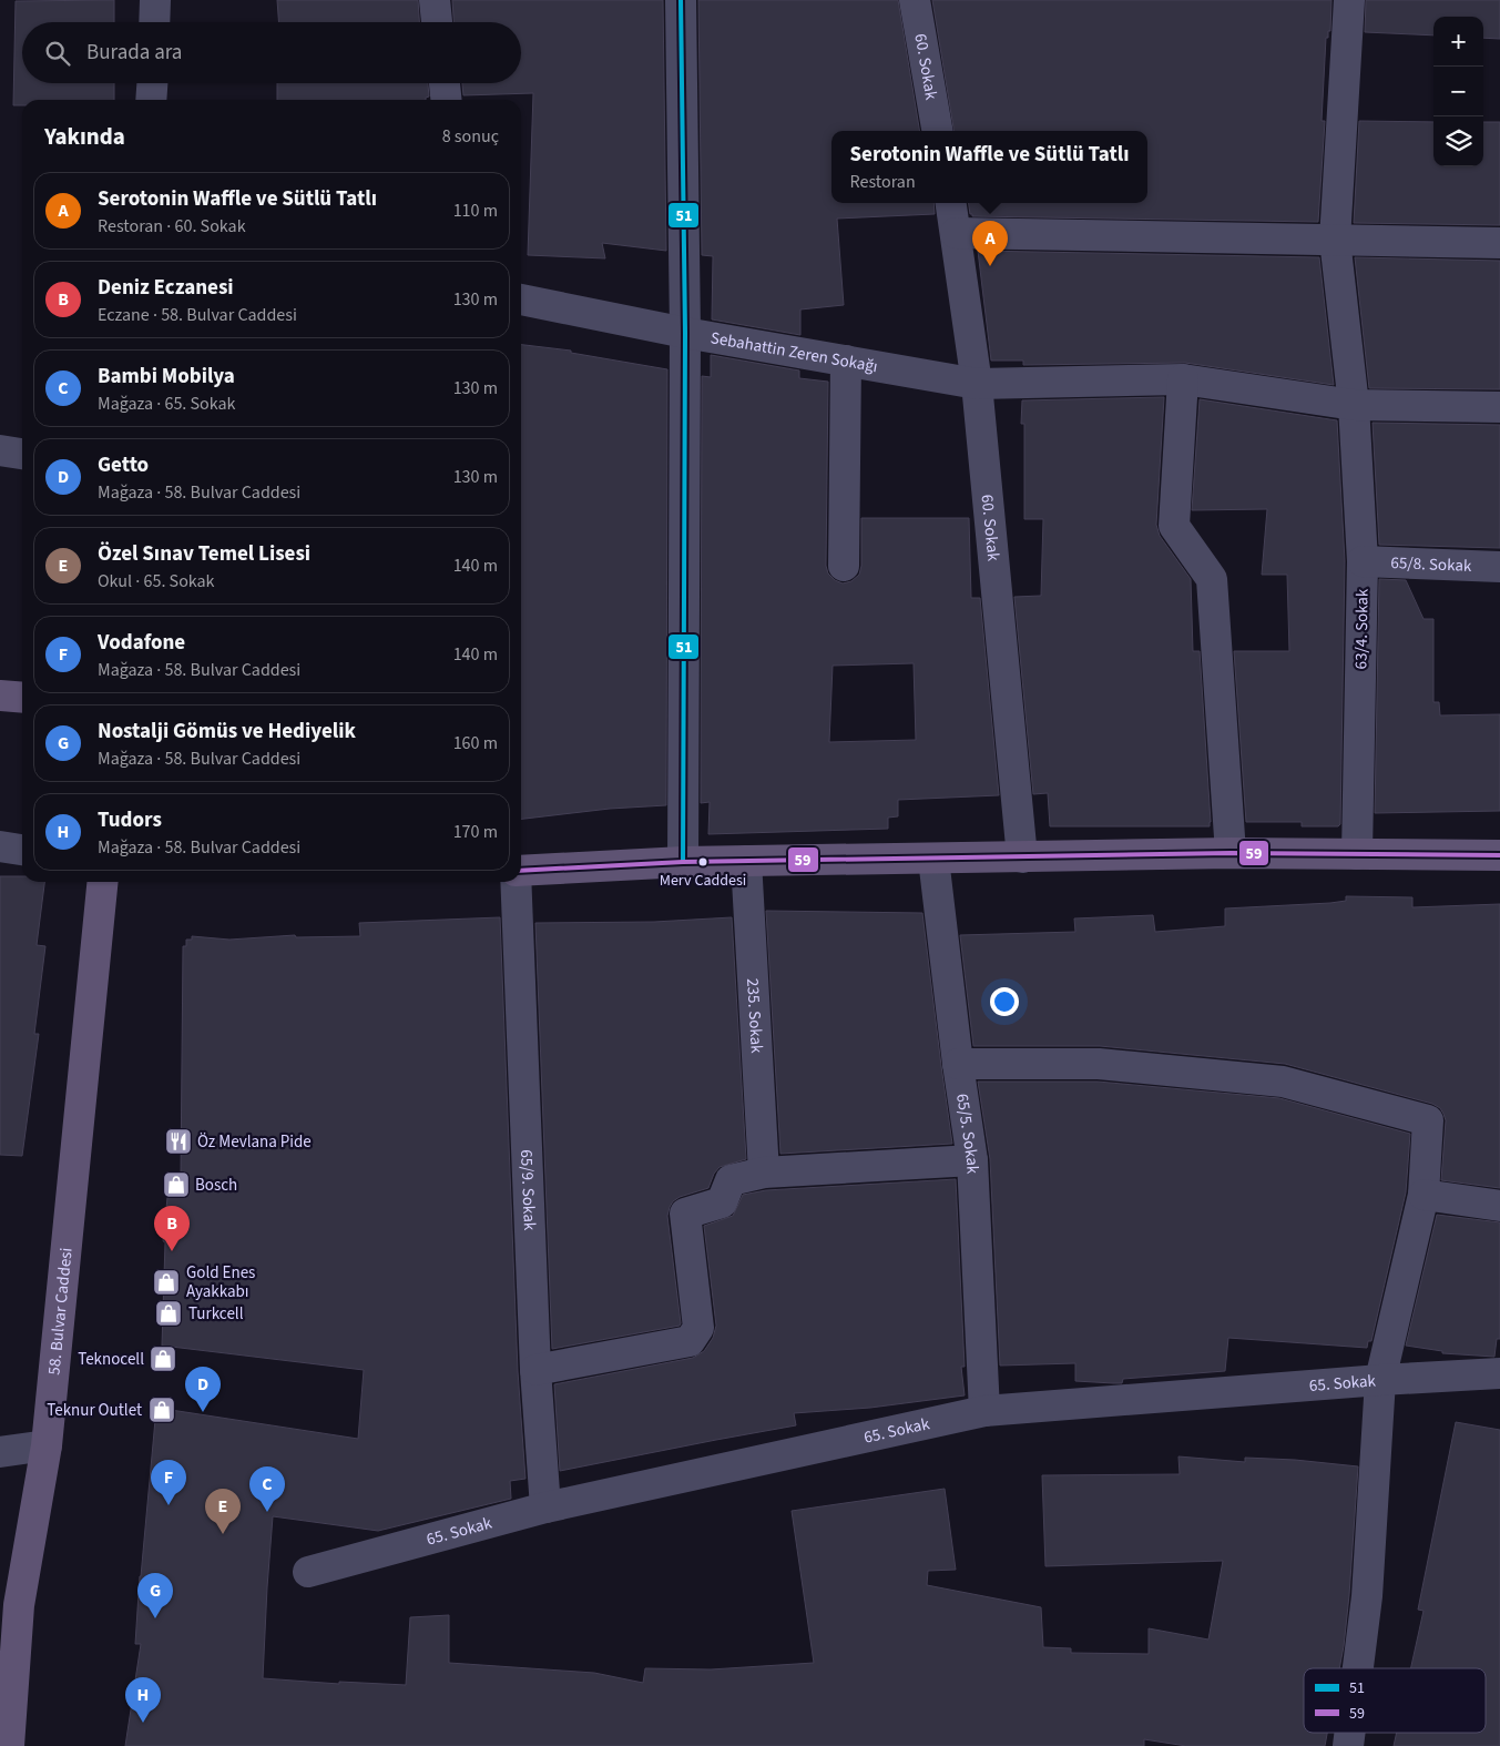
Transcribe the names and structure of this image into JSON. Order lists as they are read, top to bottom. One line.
{"streets":{"main road":["58. Bulvar Caddesi"],"street":["60. Sokak","Sebahattin Zeren Sokağı","65/8. Sokak","63/4. Sokak","235. Sokak","65/5. Sokak","65/9. Sokak","65. Sokak"]},"crossings":[["60. Sokak","Sebahattin Zeren Sokağı"],["Sebahattin Zeren Sokağı","63/4. Sokak"],["65/8. Sokak","63/4. Sokak"],["65/5. Sokak","65. Sokak"],["65/9. Sokak","65. Sokak"]],"places":{"other":["Merv Caddesi"],"restaurant":["Öz Mevlana Pide"],"shop":["Bosch","Gold Enes Ayakkabı","Turkcell","Teknocell","Teknur Outlet"]},"lines":["transit line 51","transit line 59"],"legend":["51","59"],"page":{"map_buttons":["+","−"],"search":"Burada ara","heading":["Yakında","8 sonuç"],"popup":["Serotonin Waffle ve Sütlü Tatlı","Restoran"],"list":[{"mark":"A","name":"Serotonin Waffle ve Sütlü Tatlı","note":"Restoran · 60. Sokak","value":"110 m"},{"mark":"B","name":"Deniz Eczanesi","note":"Eczane · 58. Bulvar Caddesi","value":"130 m"},{"mark":"C","name":"Bambi Mobilya","note":"Mağaza · 65. Sokak","value":"130 m"},{"mark":"D","name":"Getto","note":"Mağaza · 58. Bulvar Caddesi","value":"130 m"},{"mark":"E","name":"Özel Sınav Temel Lisesi","note":"Okul · 65. Sokak","value":"140 m"},{"mark":"F","name":"Vodafone","note":"Mağaza · 58. Bulvar Caddesi","value":"140 m"},{"mark":"G","name":"Nostalji Gömüs ve Hediyelik","note":"Mağaza · 58. Bulvar Caddesi","value":"160 m"},{"mark":"H","name":"Tudors","note":"Mağaza · 58. Bulvar Caddesi","value":"170 m"}],"pins":["A","B","D","F","C","E","G","H"]}}
